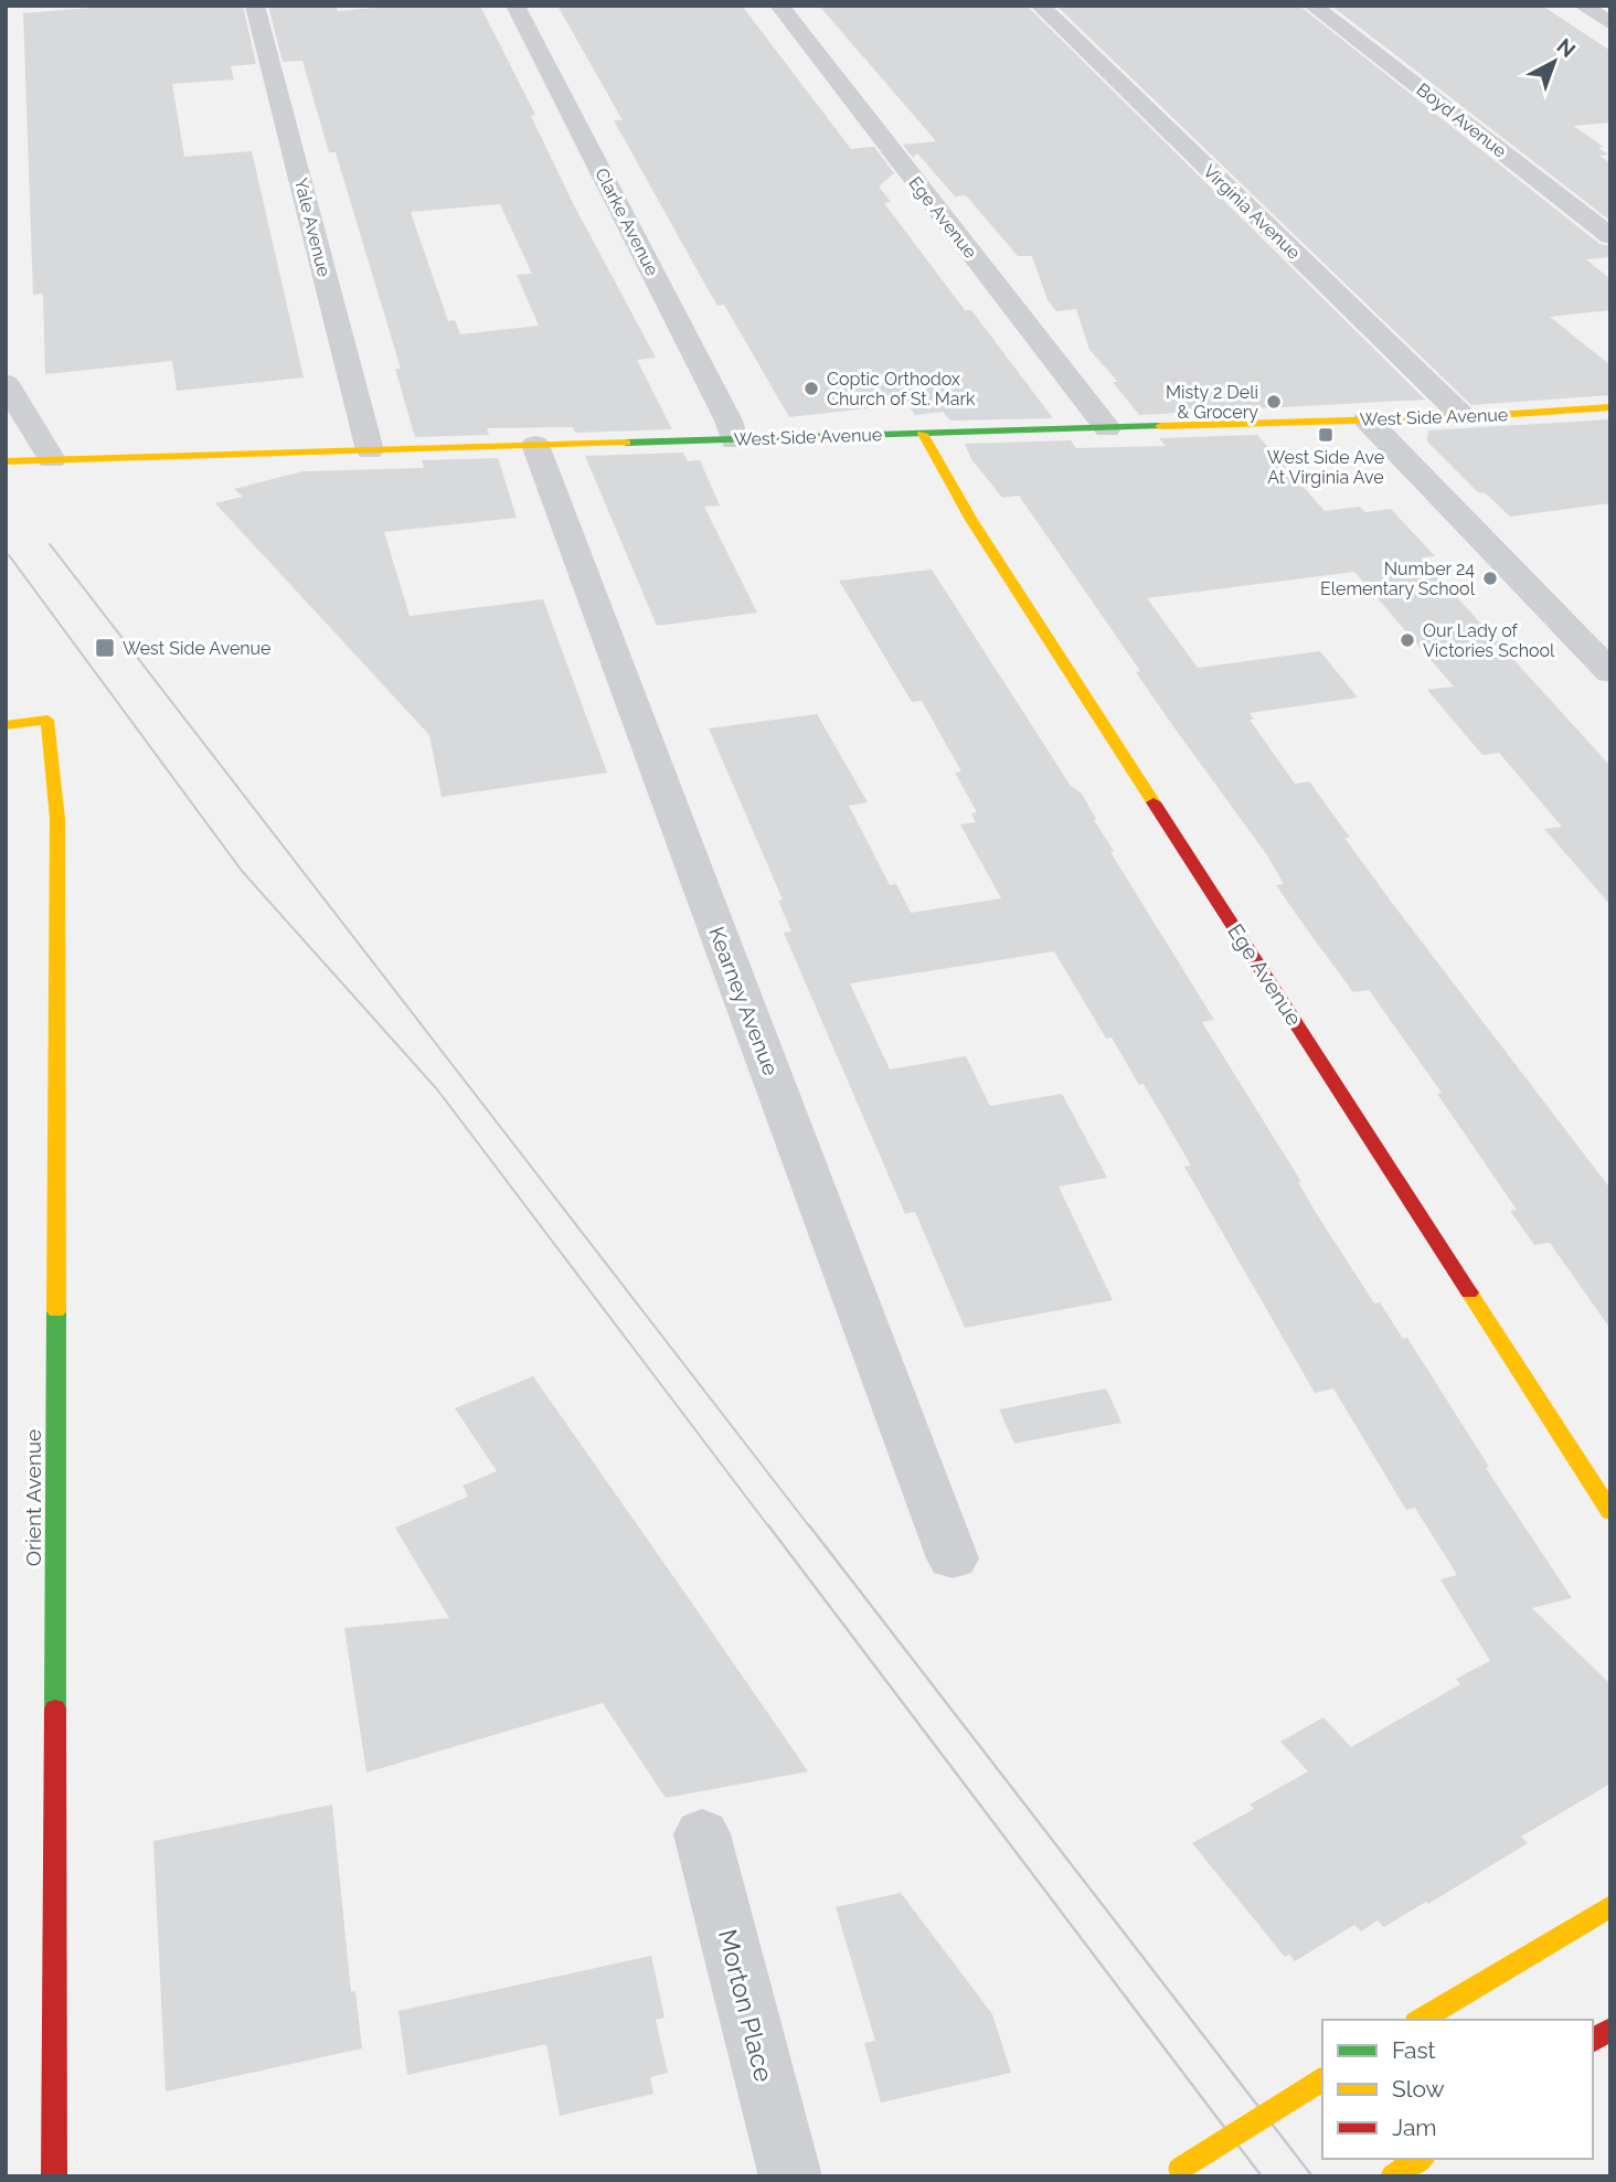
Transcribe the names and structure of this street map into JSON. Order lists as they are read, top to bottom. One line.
{"streets":{"street":["Boyd Avenue","Virginia Avenue","Ege Avenue","Clarke Avenue","Yale Avenue","West Side Avenue","Kearney Avenue","Orient Avenue","Morton Place"]},"crossings":[["Virginia Avenue","West Side Avenue"],["Ege Avenue","West Side Avenue"],["Clarke Avenue","West Side Avenue"],["Yale Avenue","West Side Avenue"],["West Side Avenue","Kearney Avenue"]],"places":{"other":["Coptic Orthodox Church of St. Mark","Misty 2 Deli & Grocery","Number 24 Elementary School","Our Lady of Victories School"],"transit":["West Side Ave At Virginia Ave","West Side Avenue"]},"legend":["Fast","Slow","Jam"],"north":"top right"}
